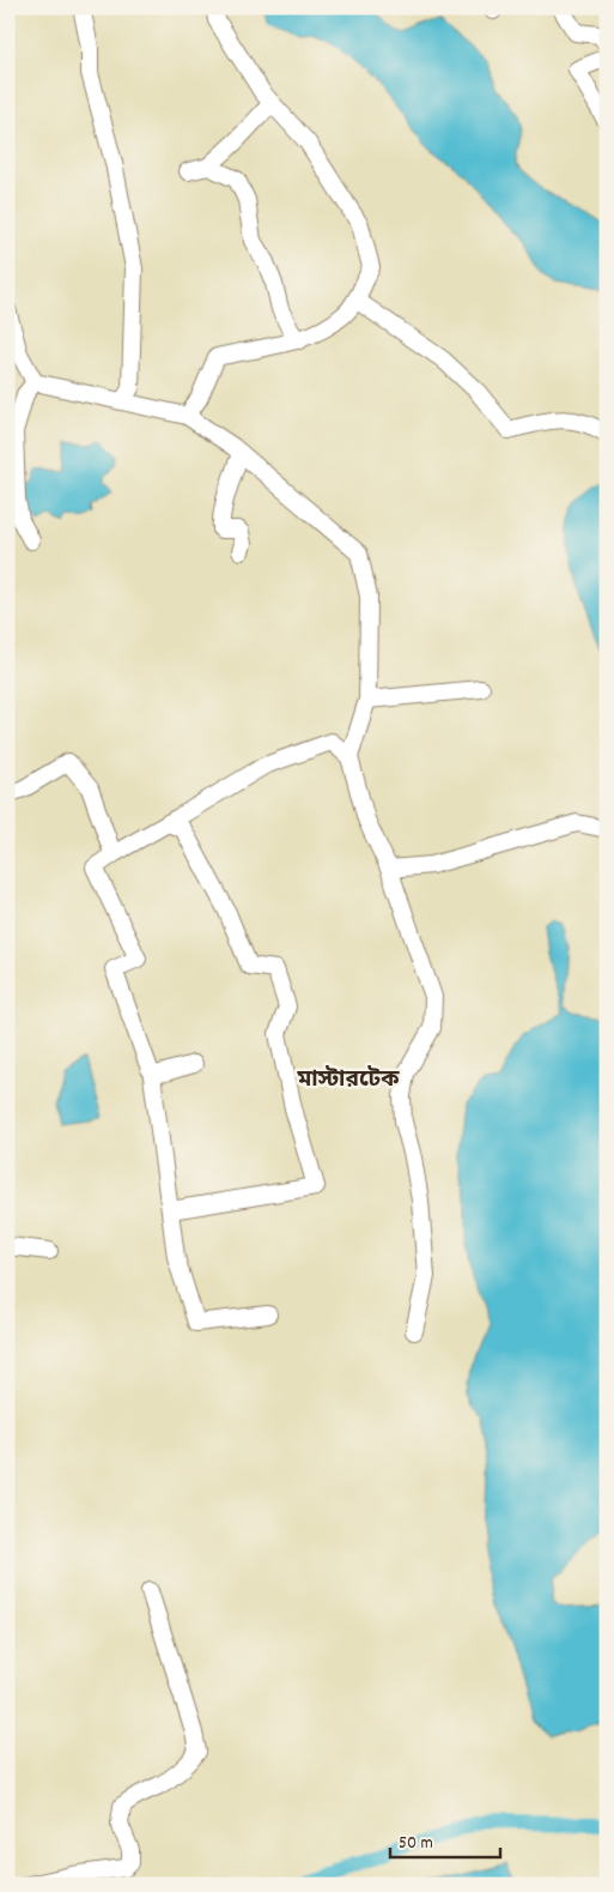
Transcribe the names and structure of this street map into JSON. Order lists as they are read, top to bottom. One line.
{"districts":["মাস্টারটেক"],"scale_bar":"50 m"}
